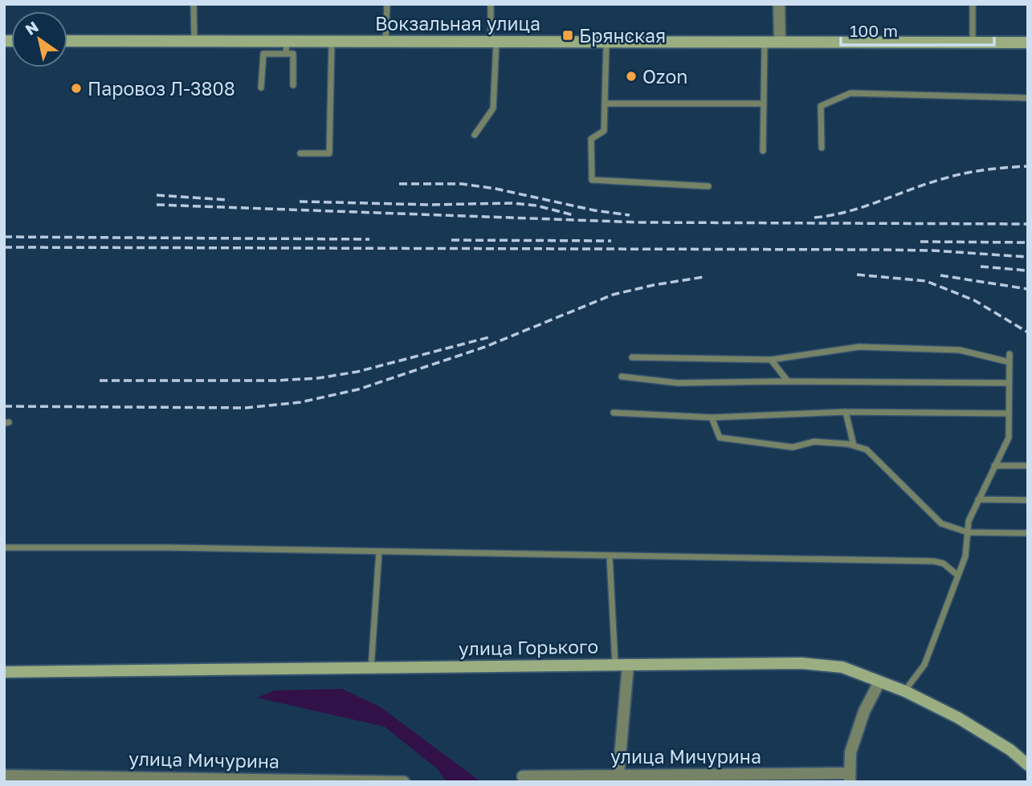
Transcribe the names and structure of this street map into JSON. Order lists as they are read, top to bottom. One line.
{"streets":{"main road":["Вокзальная улица","улица Горького"],"street":["улица Мичурина"]},"places":{"transit":["Брянская"],"other":["Ozon","Паровоз Л-3808"]},"scale_bar":"100 m","north":"top left"}
